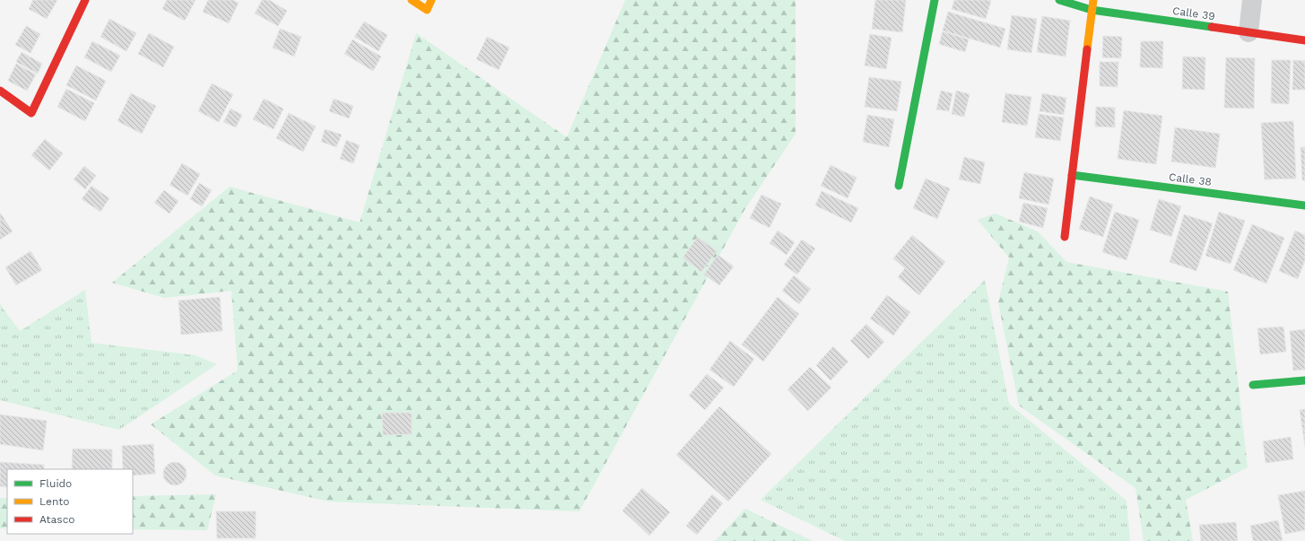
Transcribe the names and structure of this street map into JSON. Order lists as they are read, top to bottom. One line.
{"streets":{"street":["Calle 39","Calle 38"]},"legend":["Fluido","Lento","Atasco"]}
